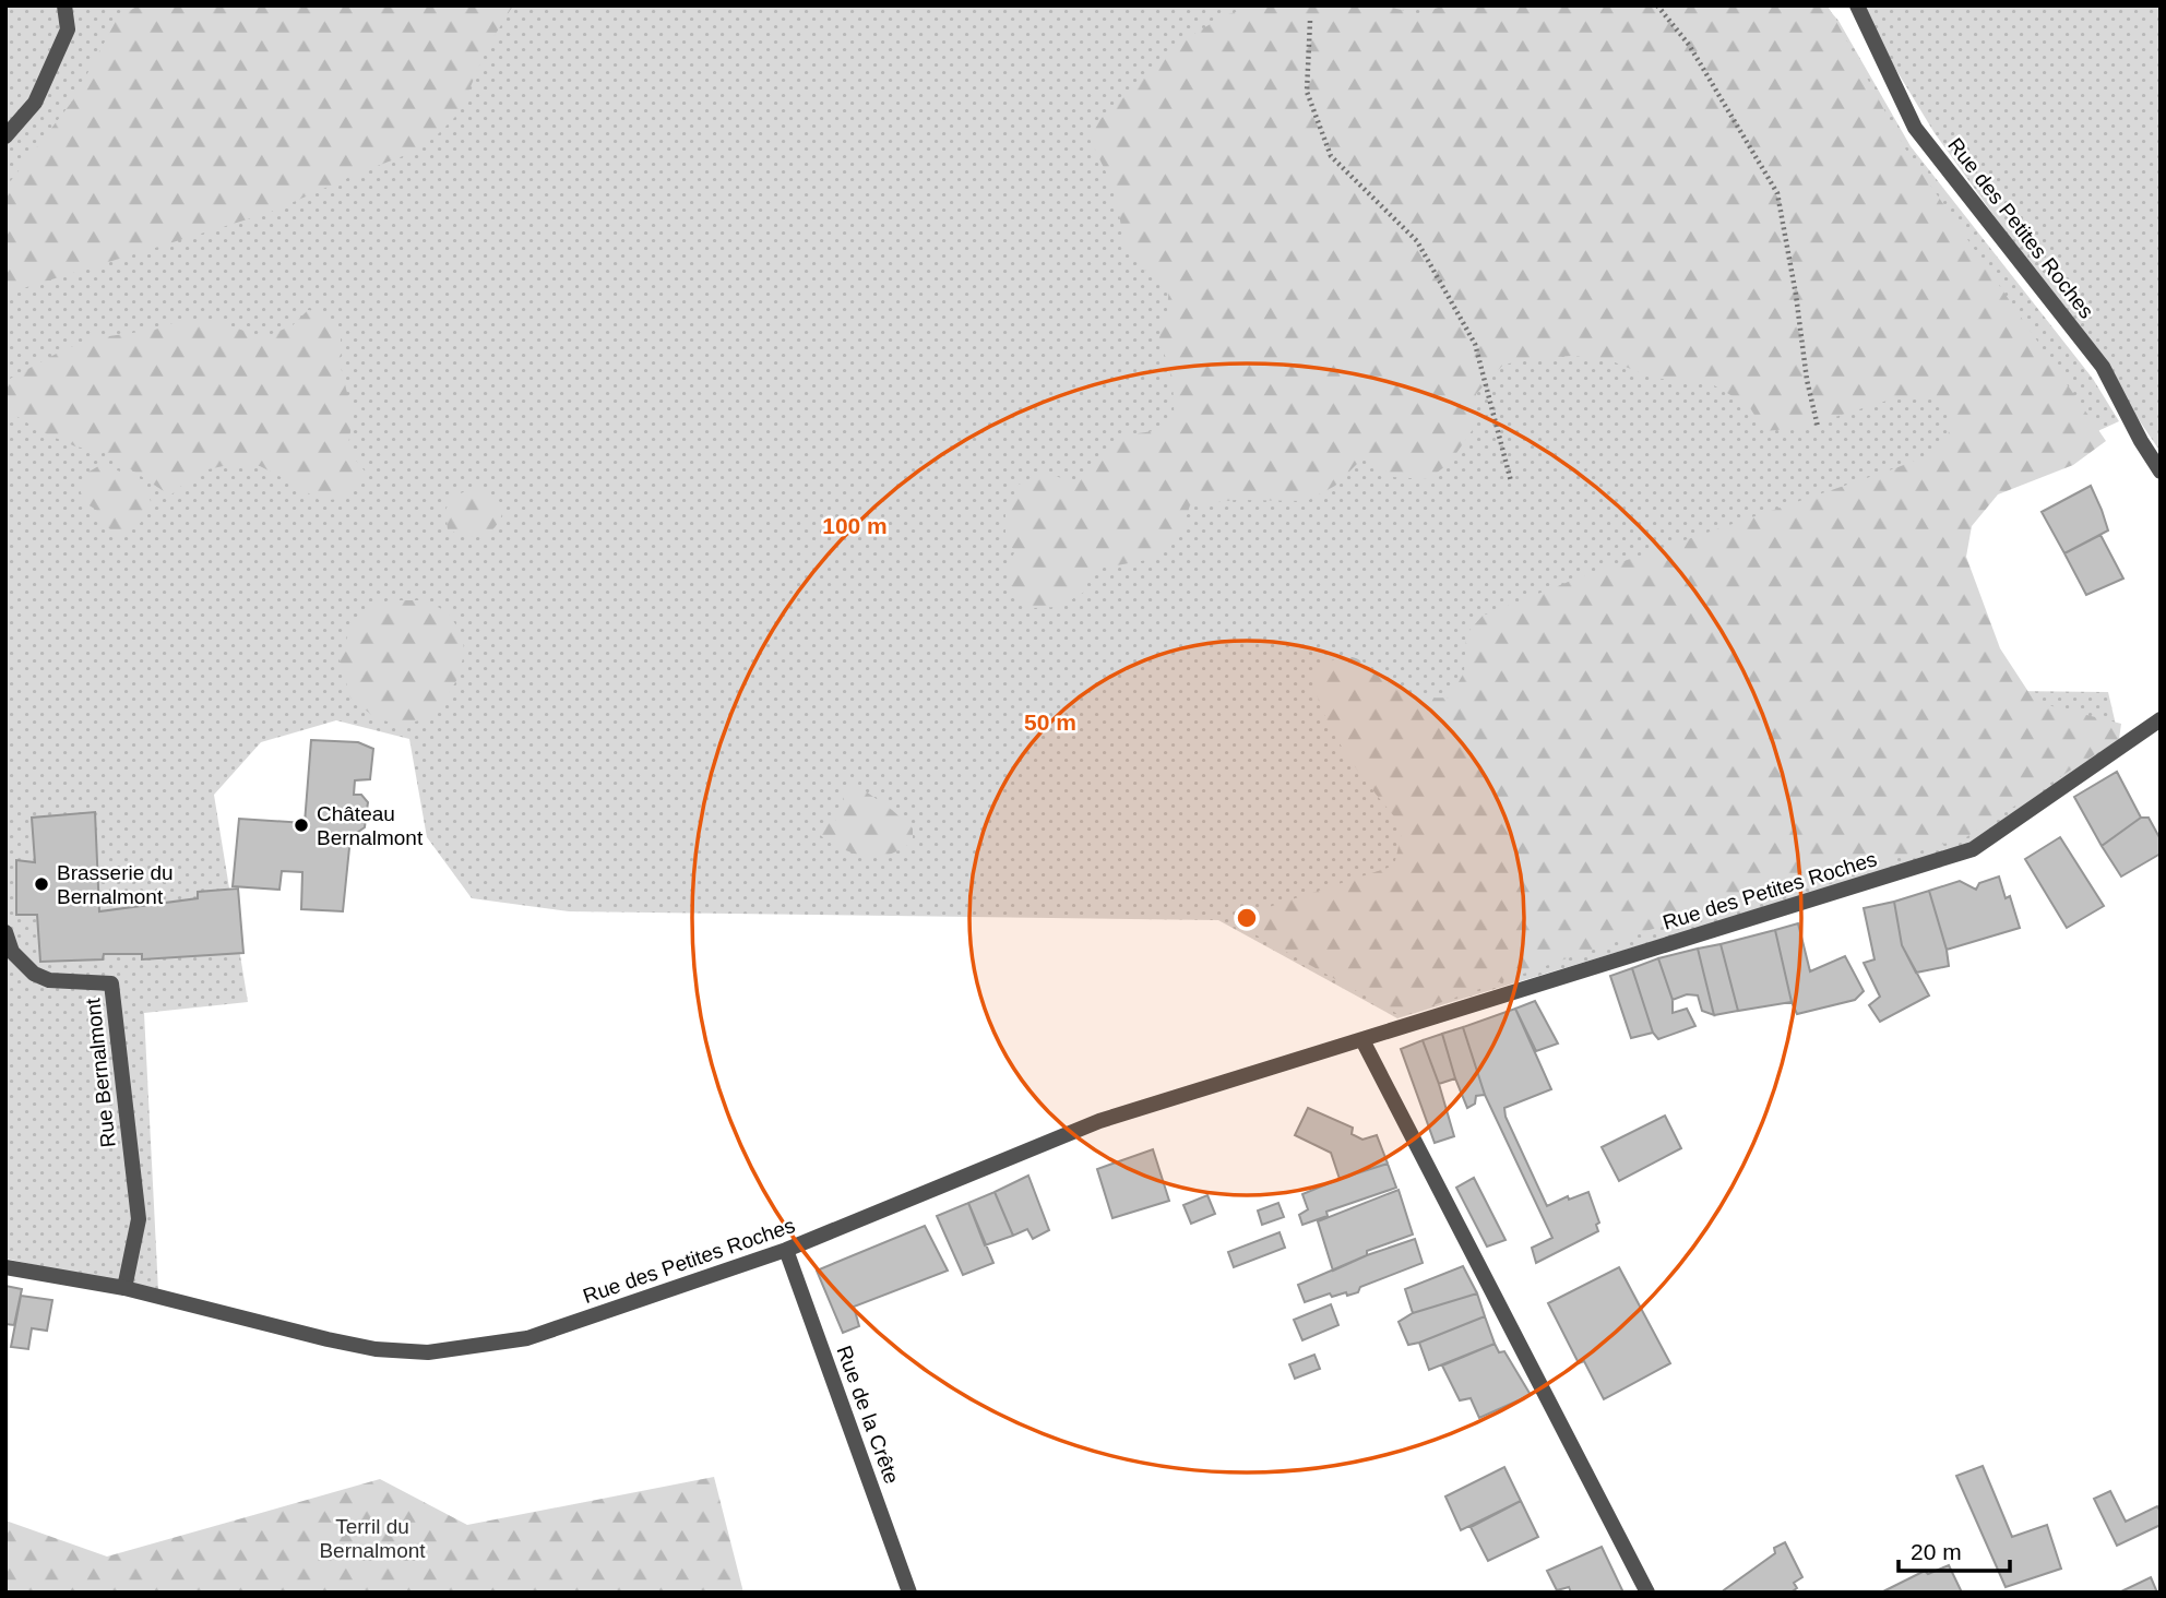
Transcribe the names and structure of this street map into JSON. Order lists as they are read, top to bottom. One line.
{"streets":{"street":["Rue des Petites Roches","Rue Bernalmont","Rue de la Crête"]},"crossings":[["Rue des Petites Roches","Rue Bernalmont"],["Rue des Petites Roches","Rue de la Crête"]],"parks":["Terril du Bernalmont"],"places":["Château Bernalmont","Brasserie du Bernalmont"],"scale_bar":"20 m","rings":["100 m","50 m"]}
